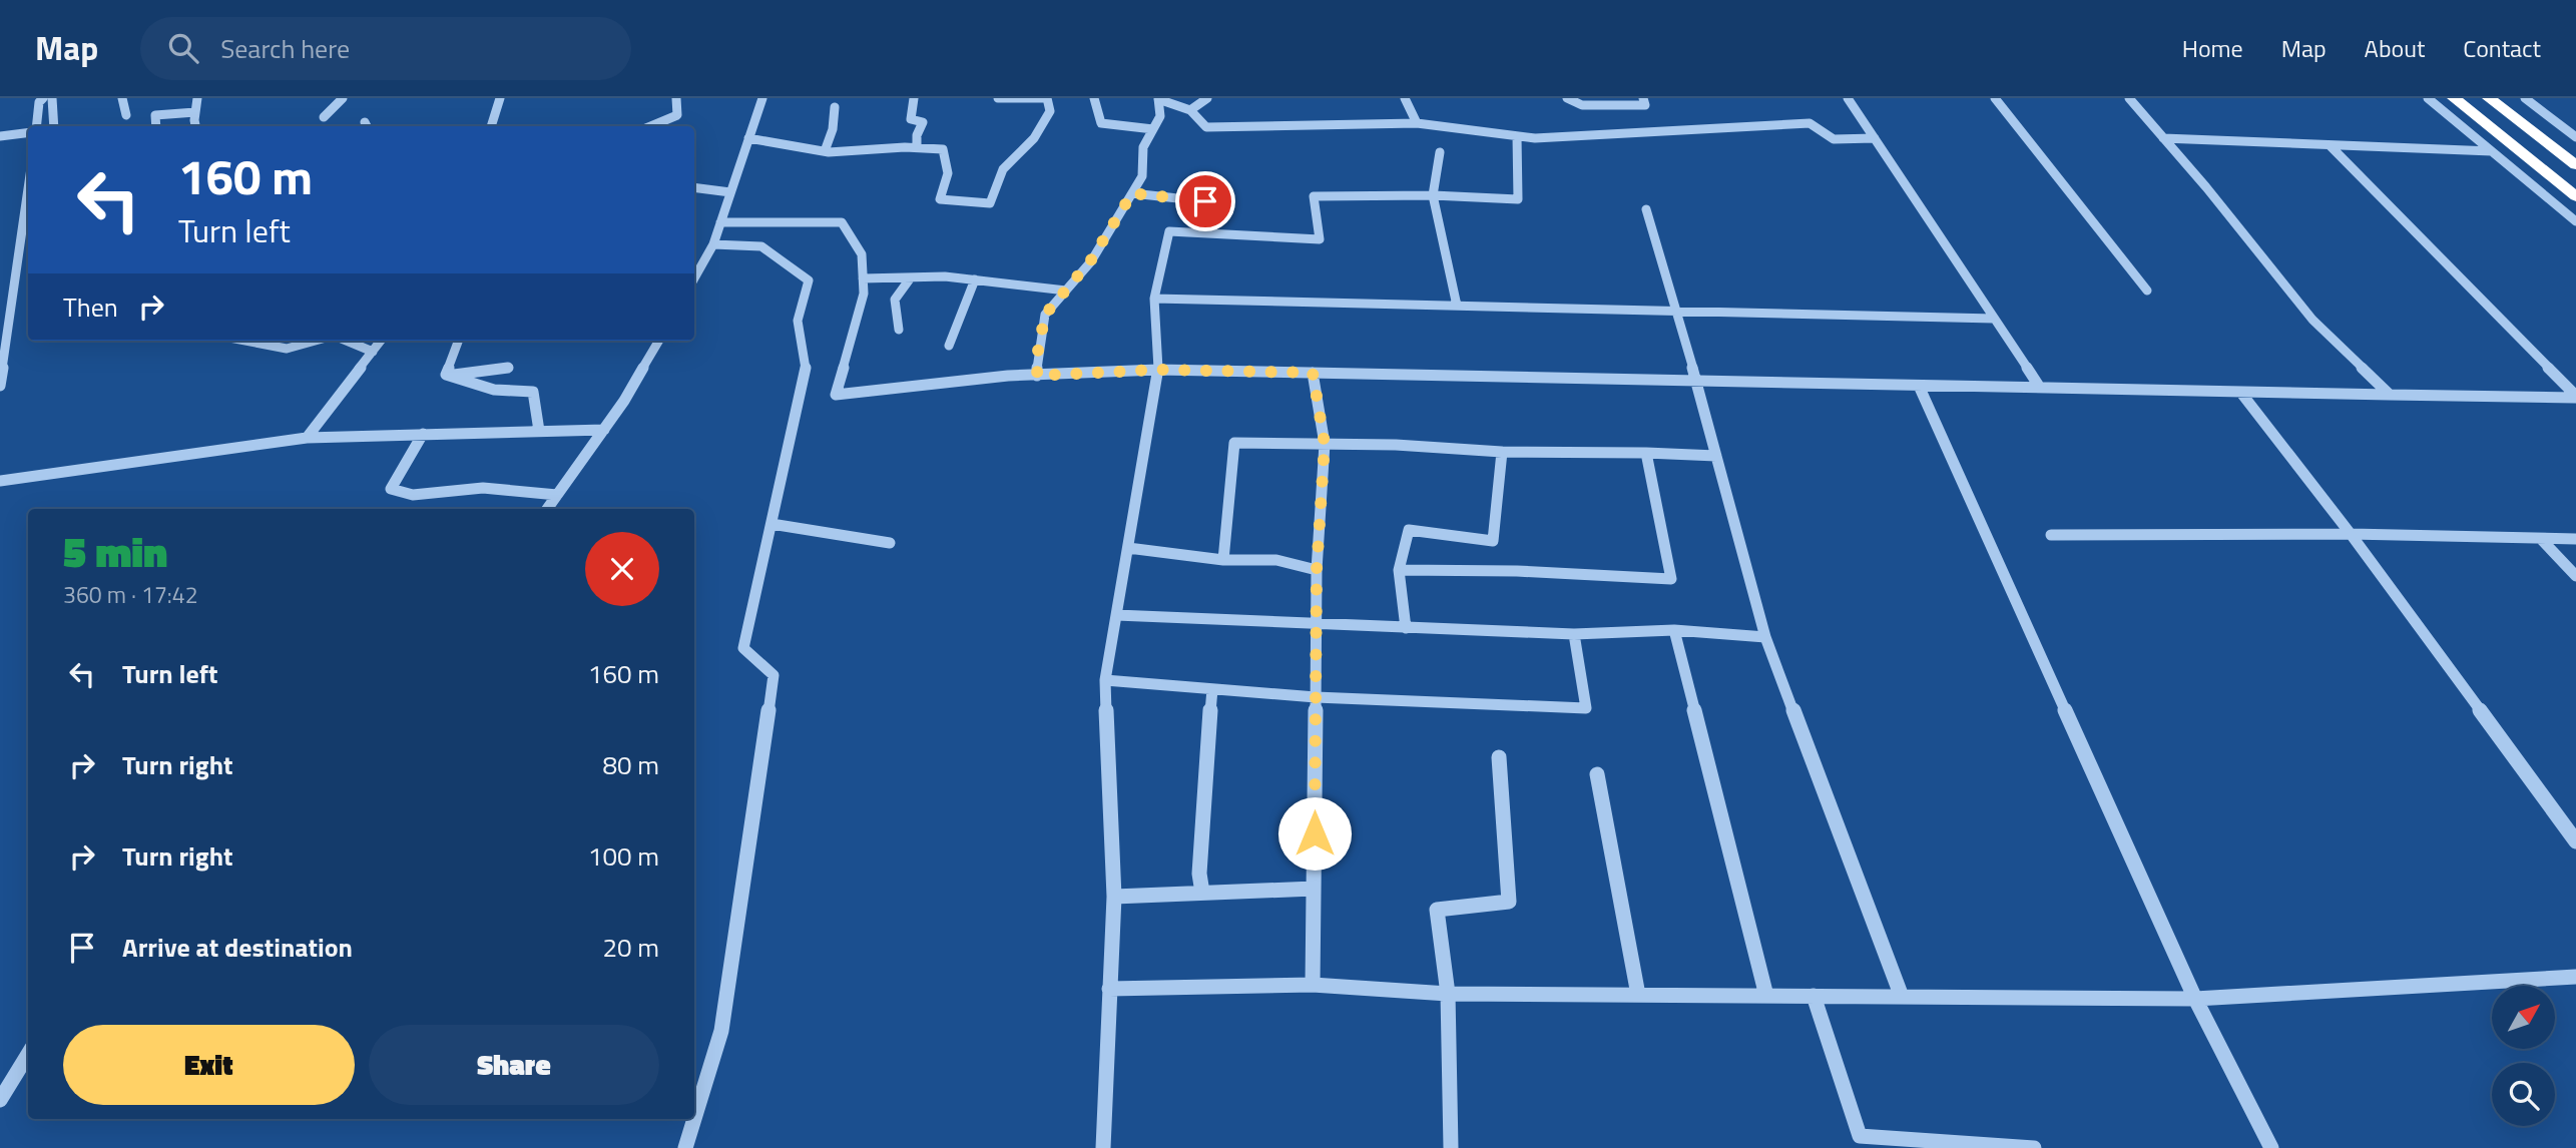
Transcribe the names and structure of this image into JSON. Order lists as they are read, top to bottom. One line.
{"north":"top right","page":{"header":"Map","search":"Search here","nav":["Home","Map","About","Contact"],"turn":["160 m","Turn left"],"then":"Then","heading":["5 min","360 m · 17:42"],"list":[{"name":"Turn left","value":"160 m"},{"name":"Turn right","value":"80 m"},{"name":"Turn right","value":"100 m"},{"name":"Arrive at destination","value":"20 m"}],"buttons":["Exit","Share"]}}
